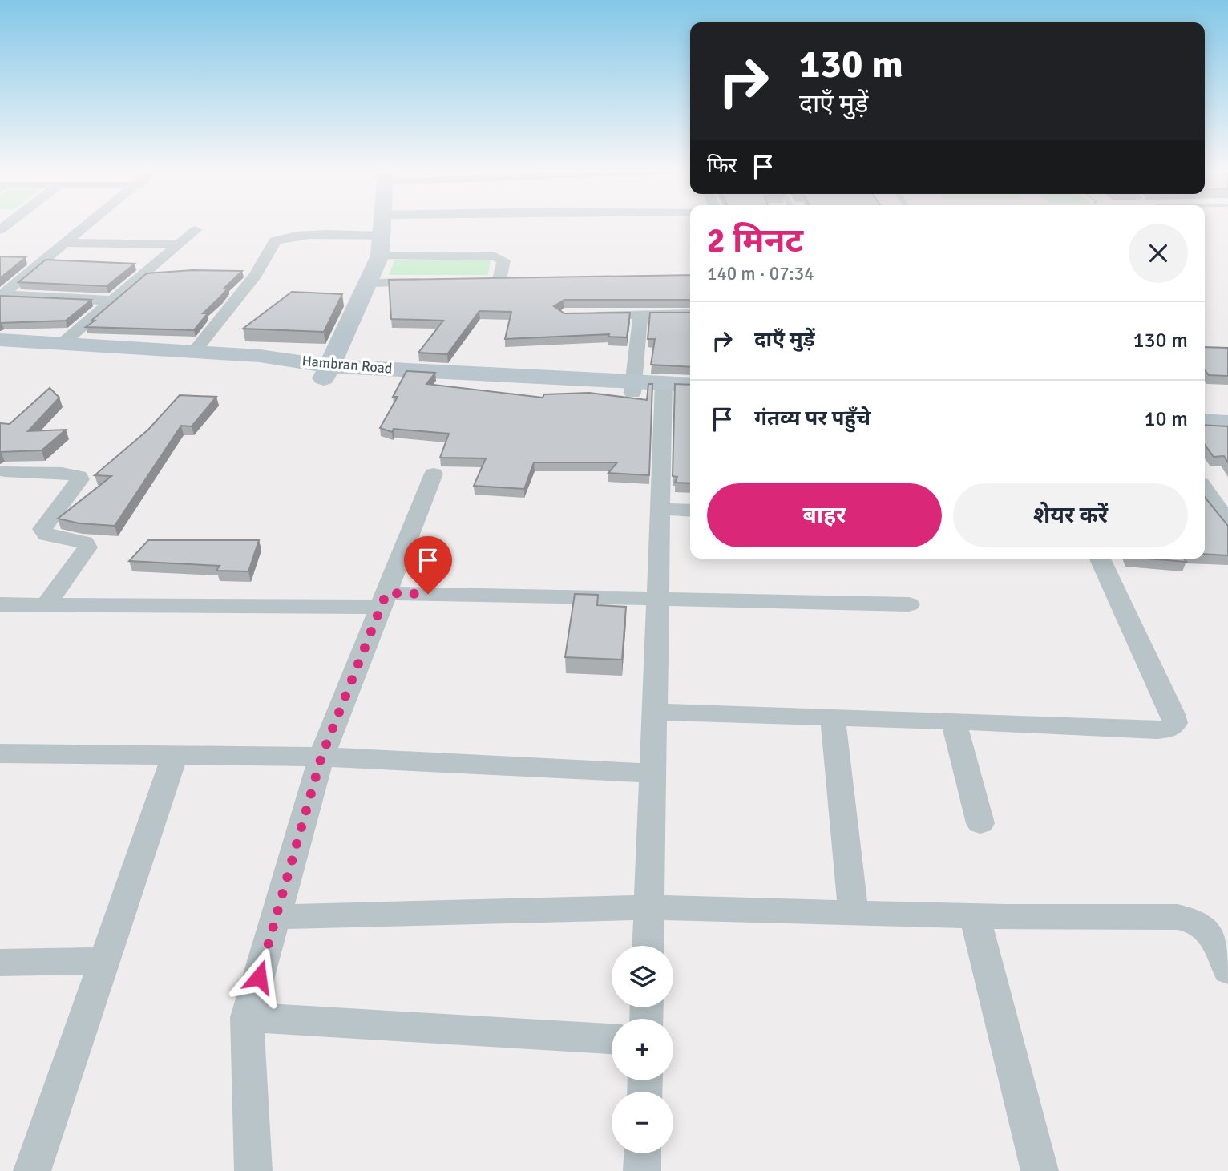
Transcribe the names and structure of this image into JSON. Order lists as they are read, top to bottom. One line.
{"streets":{"main road":["Hambran Road"]},"page":{"turn":["130 m","दाएँ मुड़ें"],"then":"फिर","heading":["2 मिनट","140 m · 07:34"],"list":[{"name":"दाएँ मुड़ें","value":"130 m"},{"name":"गंतव्य पर पहुँचे","value":"10 m"}],"buttons":["बाहर","शेयर करें"],"map_buttons":["+","−"]}}
